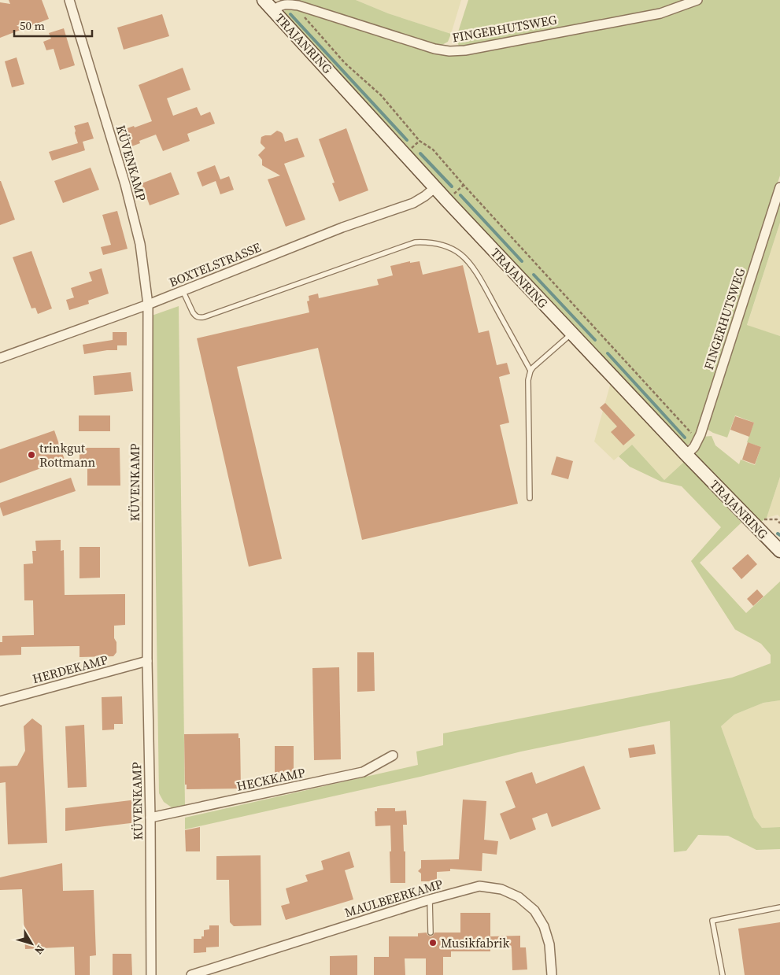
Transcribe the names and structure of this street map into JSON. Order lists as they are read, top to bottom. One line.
{"streets":{"main road":["TRAJANRING"],"street":["FINGERHUTSWEG","KÜVENKAMP","BOXTELSTRASSE","HERDEKAMP","HECKKAMP","MAULBEERKAMP"]},"crossings":[["FINGERHUTSWEG","TRAJANRING"],["TRAJANRING","BOXTELSTRASSE"],["KÜVENKAMP","BOXTELSTRASSE"],["KÜVENKAMP","HERDEKAMP"],["KÜVENKAMP","HECKKAMP"]],"places":["trinkgut Rottmann","Musikfabrik"],"scale_bar":"50 m","north":"bottom right"}
